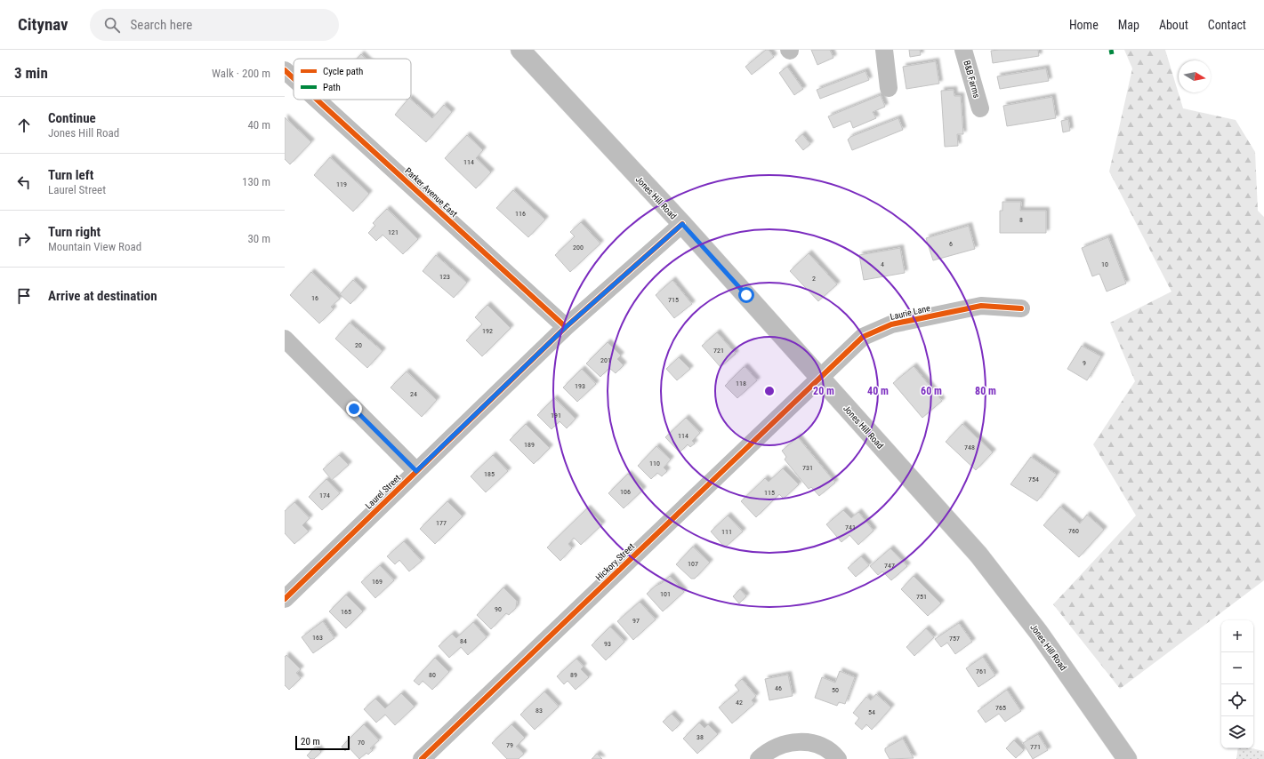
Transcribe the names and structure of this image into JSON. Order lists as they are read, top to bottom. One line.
{"streets":{"main road":["Jones Hill Road"],"street":["B&B Farms","Parker Avenue East","Laurie Lane","Laurel Street","Hickory Street"]},"crossings":[["Parker Avenue East","Laurel Street"],["Jones Hill Road","Laurie Lane"],["Jones Hill Road","Laurel Street"],["Jones Hill Road","Hickory Street"],["Laurie Lane","Hickory Street"]],"house_numbers":["114","119","116","8","121","6","200","4","10","123","2","16","715","192","20","721","201","9","118","193","24","191","114","189","748","110","731","185","754","106","115","174","177","741","760","111","107","747","169","101","751","90","165","97","163","757","84","93","761","80","89","46","50","42","765","83","54","38","70","79","771"],"legend":["Cycle path","Path"],"scale_bar":"20 m","north":"right","page":{"header":"Citynav","search":"Search here","nav":["Home","Map","About","Contact"],"heading":["3 min","Walk · 200 m"],"list":[["Continue","Jones Hill Road","40 m"],["Turn left","Laurel Street","130 m"],["Turn right","Mountain View Road","30 m"],"Arrive at destination"],"map_buttons":["+","−"],"scale":"20 m"},"rings":["20 m","40 m","60 m","80 m"]}
